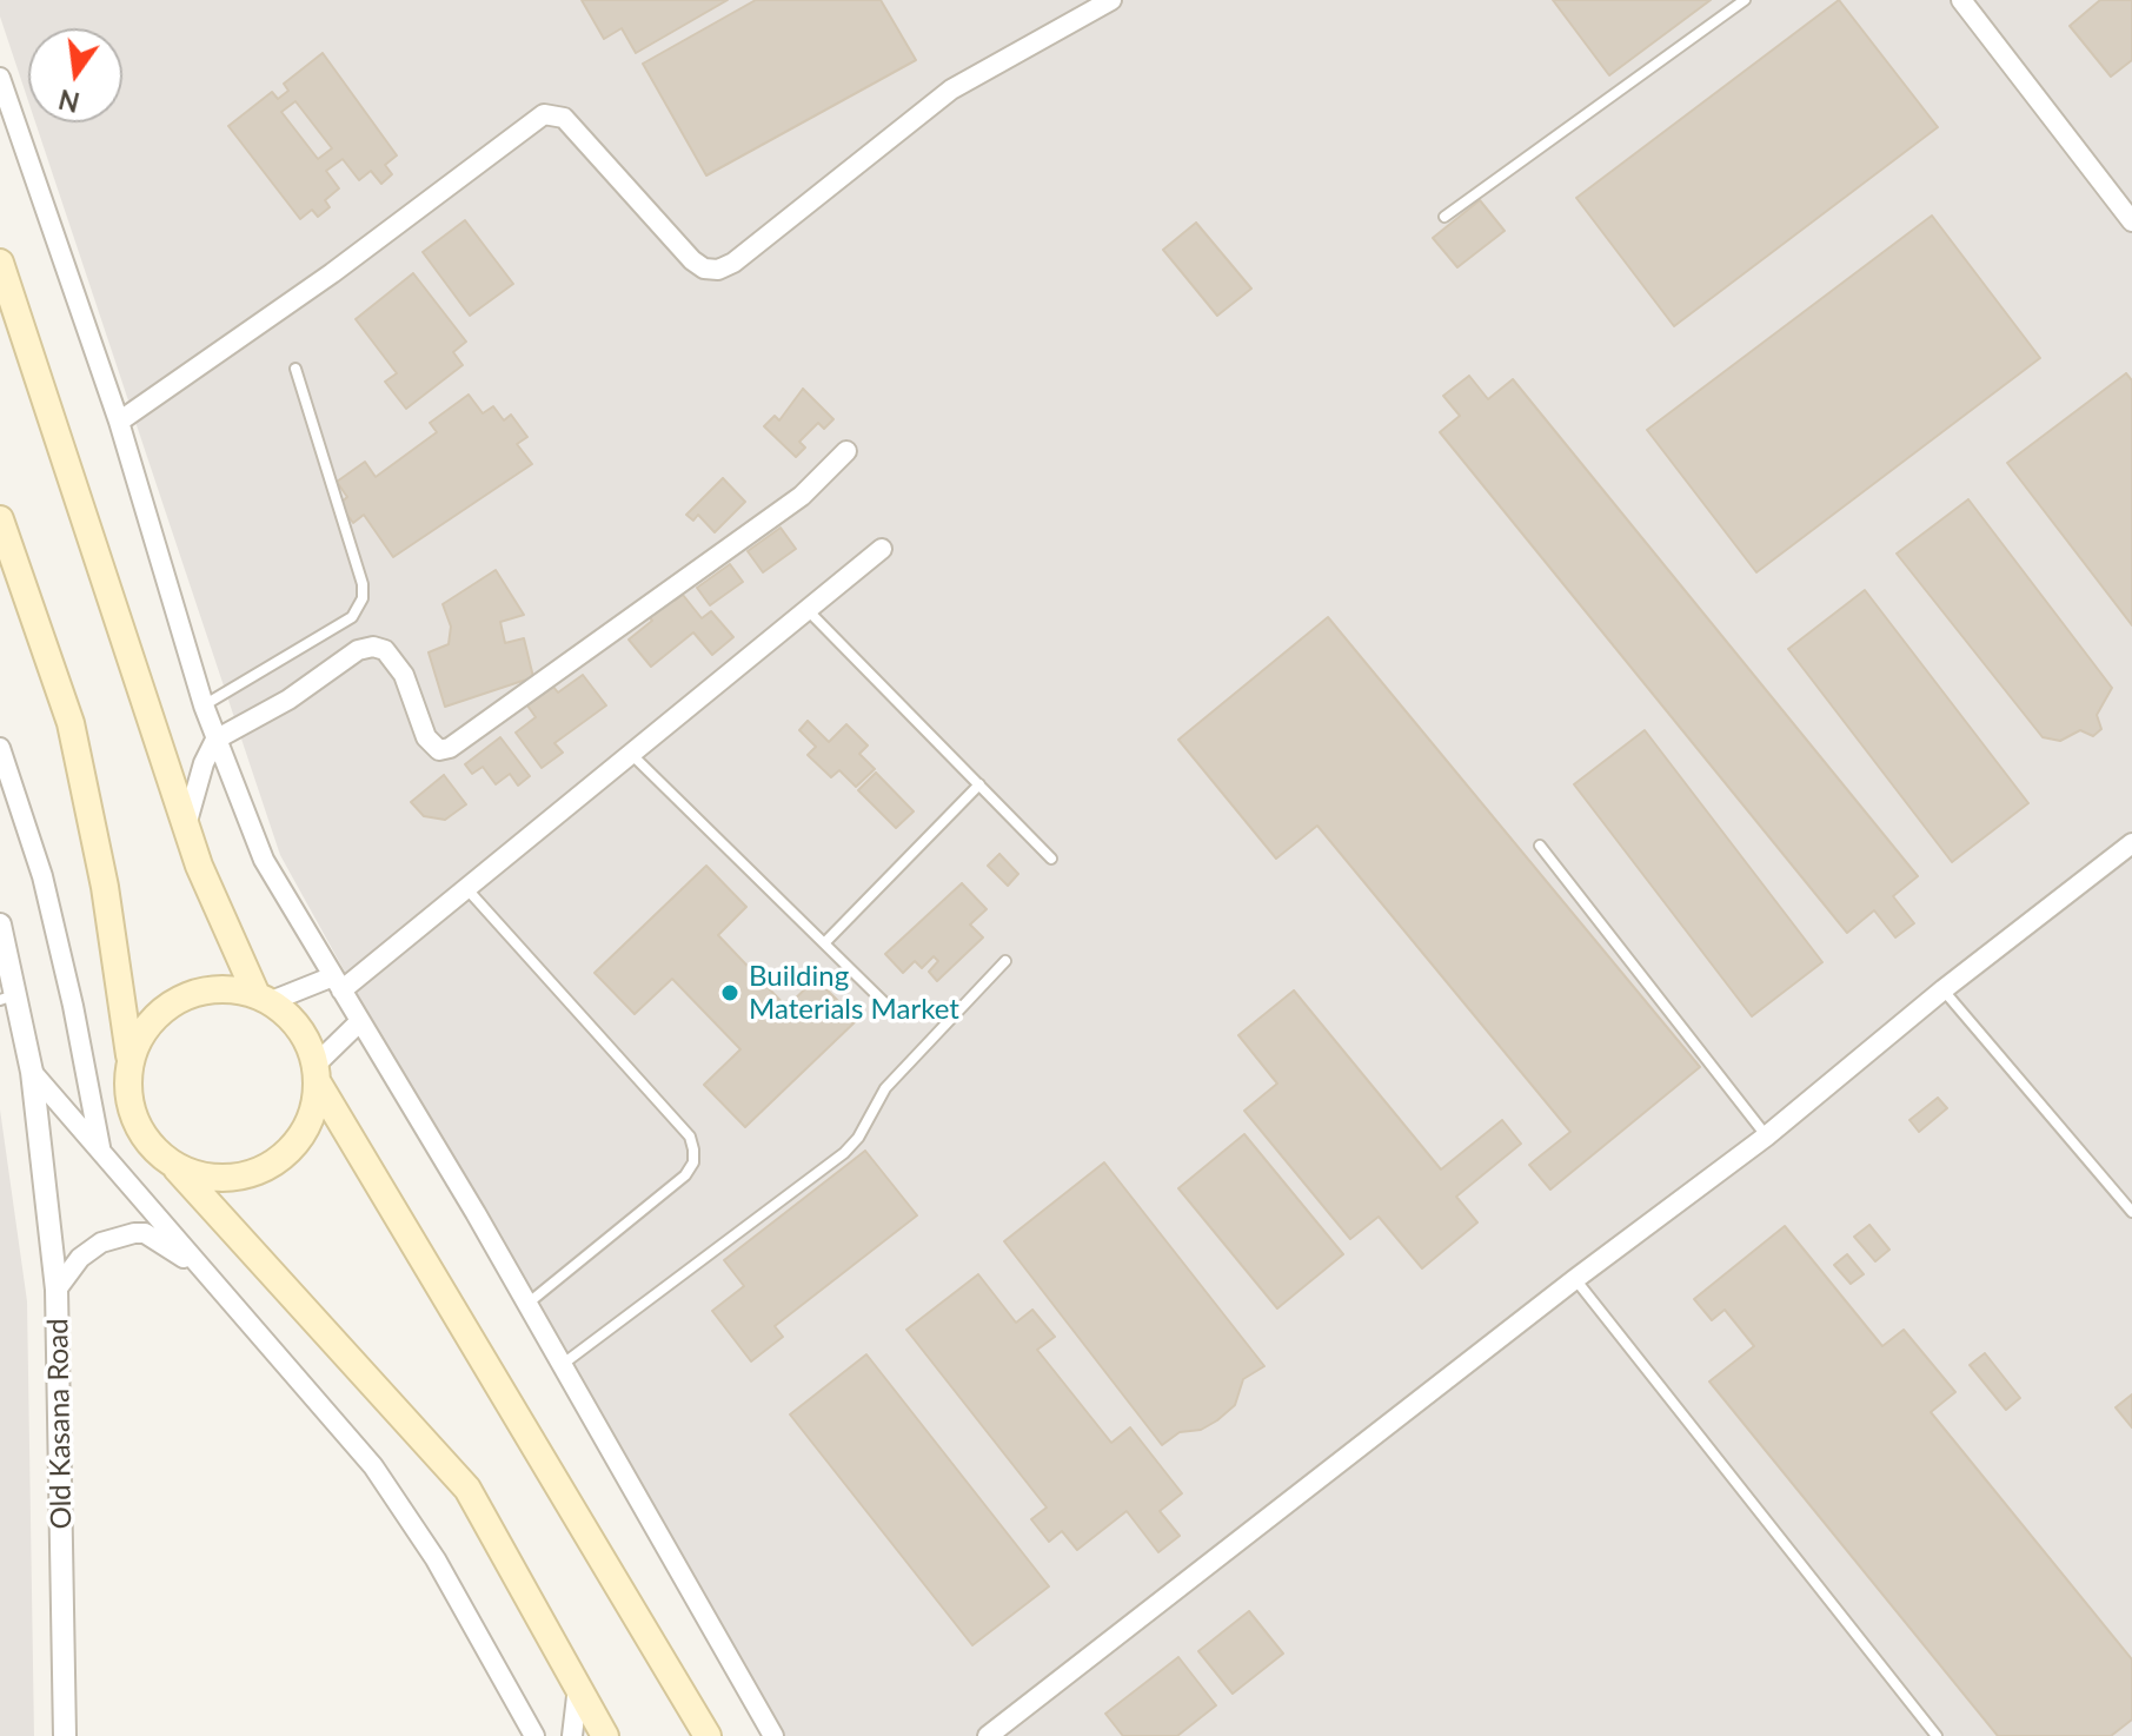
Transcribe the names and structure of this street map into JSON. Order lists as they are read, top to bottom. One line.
{"streets":{"street":["Old Kasana Road"]},"places":["Building Materials Market"],"north":"bottom"}
